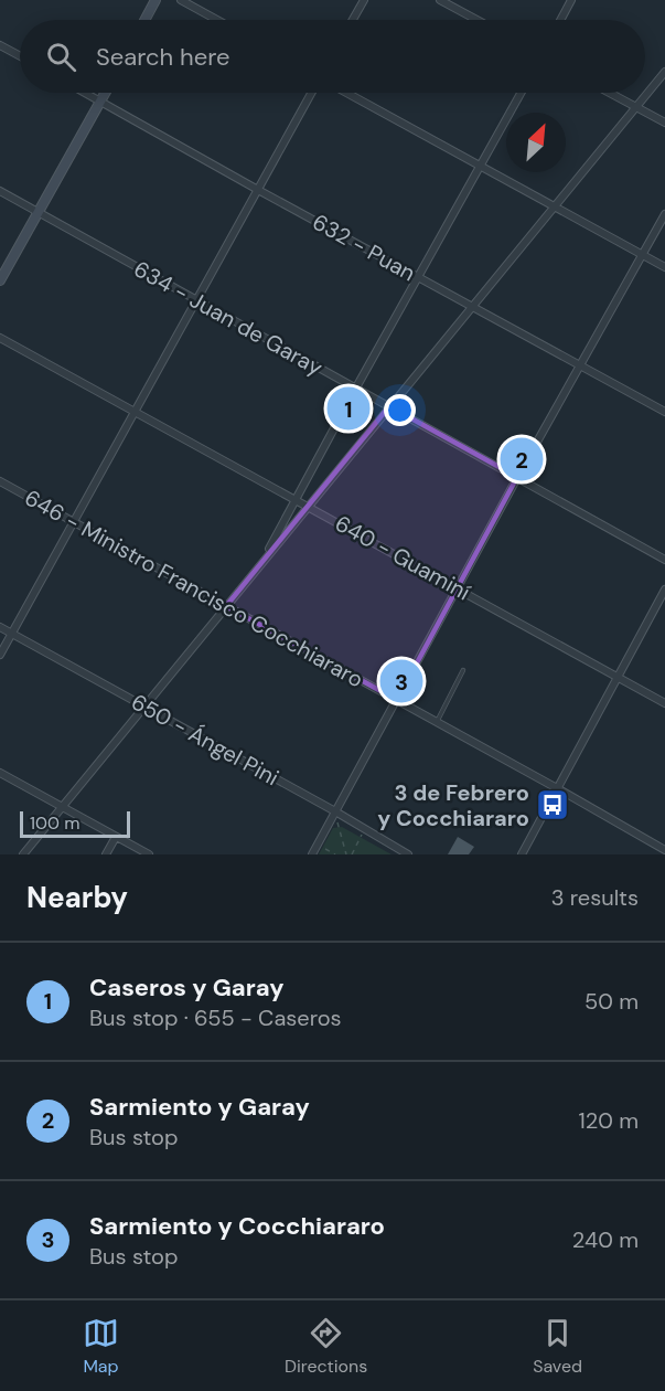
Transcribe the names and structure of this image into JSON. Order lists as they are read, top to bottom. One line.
{"streets":{"street":["632 - Puan","634 - Juan de Garay","640 - Guaminí","646 - Ministro Francisco Cocchiararo","650 - Ángel Pini"]},"places":{"bus stop":["3 de Febrero y Cocchiararo"]},"scale_bar":"100 m","north":"top right","page":{"search":"Search here","pins":["1","2","3"],"scale":"100 m","heading":["Nearby","3 results"],"list":[{"mark":"1","name":"Caseros y Garay","note":"Bus stop · 655 - Caseros","value":"50 m"},{"mark":"2","name":"Sarmiento y Garay","note":"Bus stop","value":"120 m"},{"mark":"3","name":"Sarmiento y Cocchiararo","note":"Bus stop","value":"240 m"}],"nav":["Map","Directions","Saved"]}}
